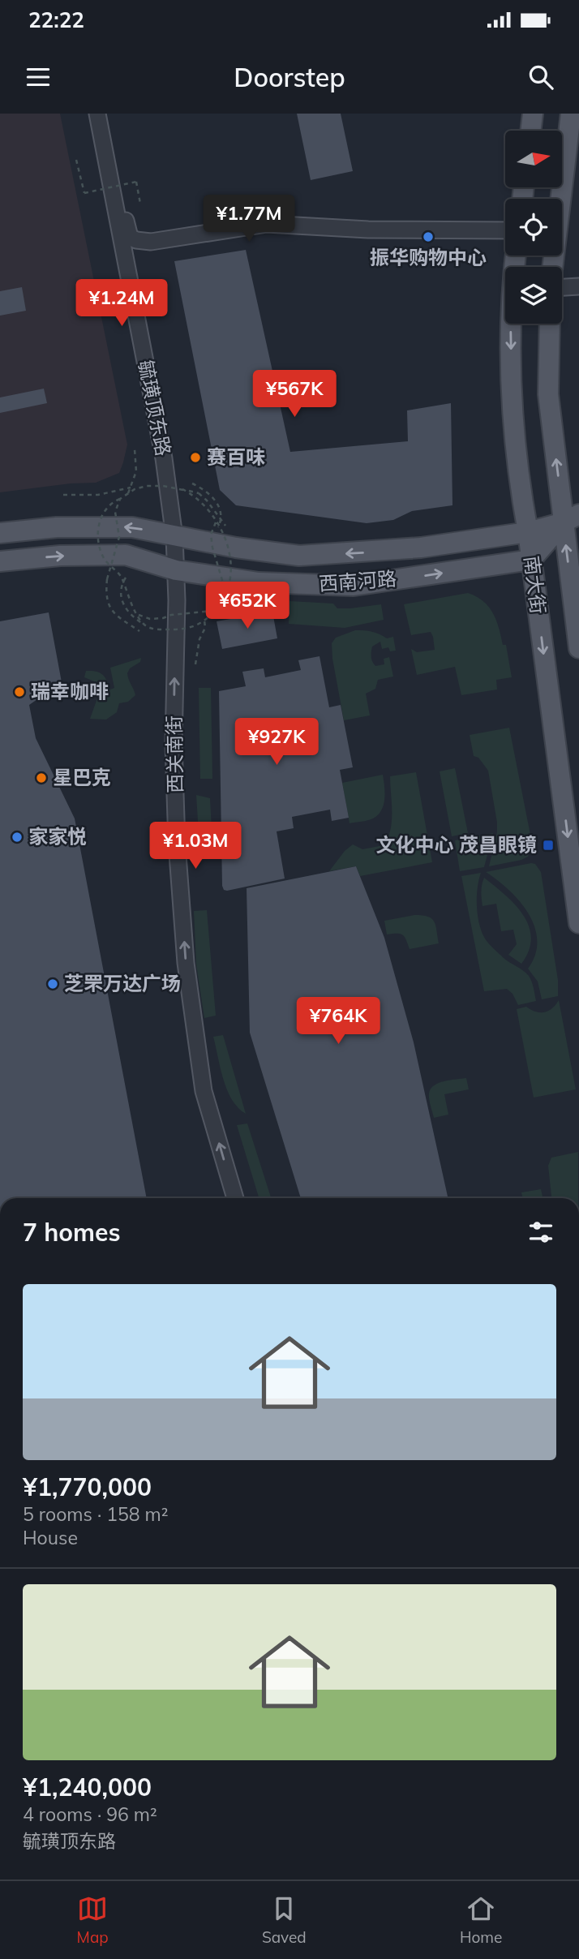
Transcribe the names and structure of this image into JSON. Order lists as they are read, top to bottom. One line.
{"streets":{"main road":["西南河路","南大街"],"street":["毓璜顶东路","西关南街"]},"crossings":[["毓璜顶东路","西南河路"],["毓璜顶东路","西关南街"],["西南河路","南大街"],["西南河路","西关南街"]],"one_way":["西关南街"],"places":{"other":["振华购物中心","赛百味","瑞幸咖啡","星巴克","家家悦","芝罘万达广场"],"transit":["文化中心 茂昌眼镜"]},"north":"right","page":{"status":"22:22","header":"Doorstep","price":["¥1.77M","¥1.24M","¥567K","¥652K","¥927K","¥1.03M","¥764K"],"heading":"7 homes","list":[{"name":"¥1,770,000","note":"5 rooms · 158 m² · House"},{"name":"¥1,240,000","note":"4 rooms · 96 m² · 毓璜顶东路"}],"tabs":["Map","Saved","Home"]}}
